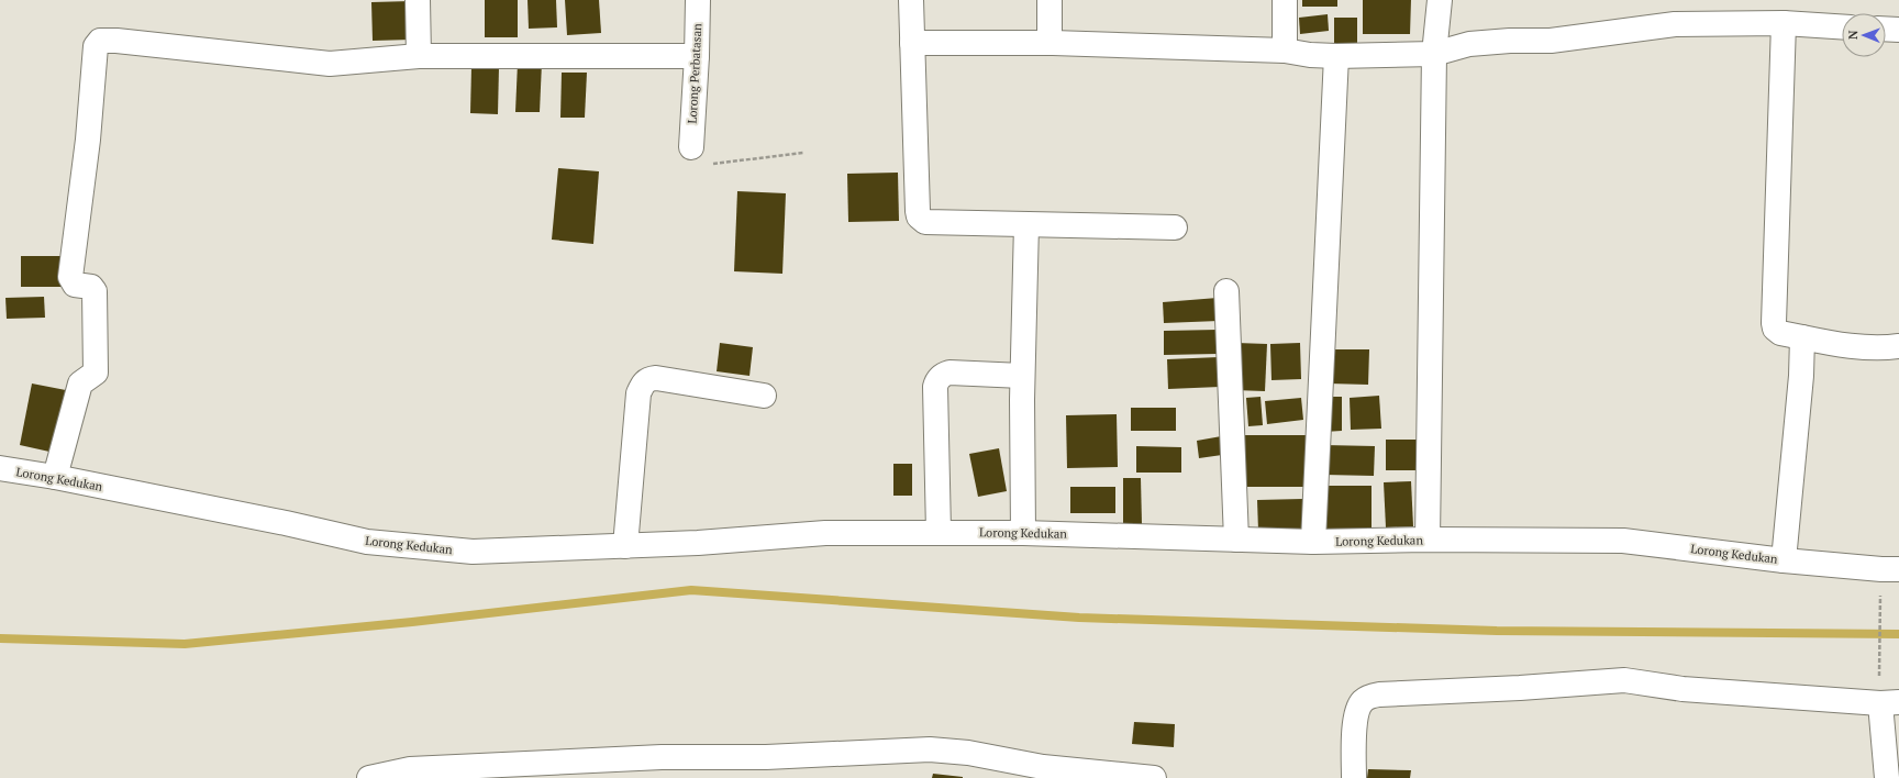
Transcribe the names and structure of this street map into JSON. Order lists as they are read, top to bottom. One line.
{"streets":{"street":["Lorong Perbatasan","Lorong Kedukan"]},"north":"left"}
